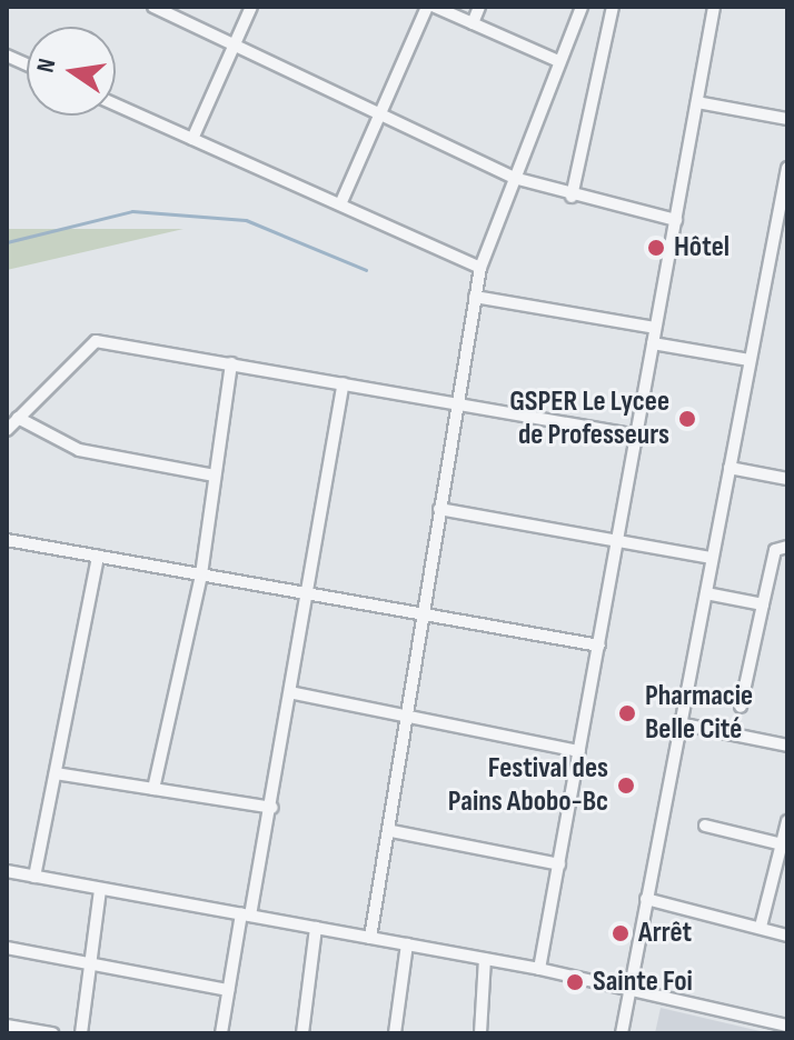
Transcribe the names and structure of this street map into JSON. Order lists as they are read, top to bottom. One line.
{"places":["Hôtel","GSPER Le Lycee de Professeurs","Pharmacie Belle Cité","Festival des Pains Abobo-Bc","Arrêt","Sainte Foi"],"north":"left"}
